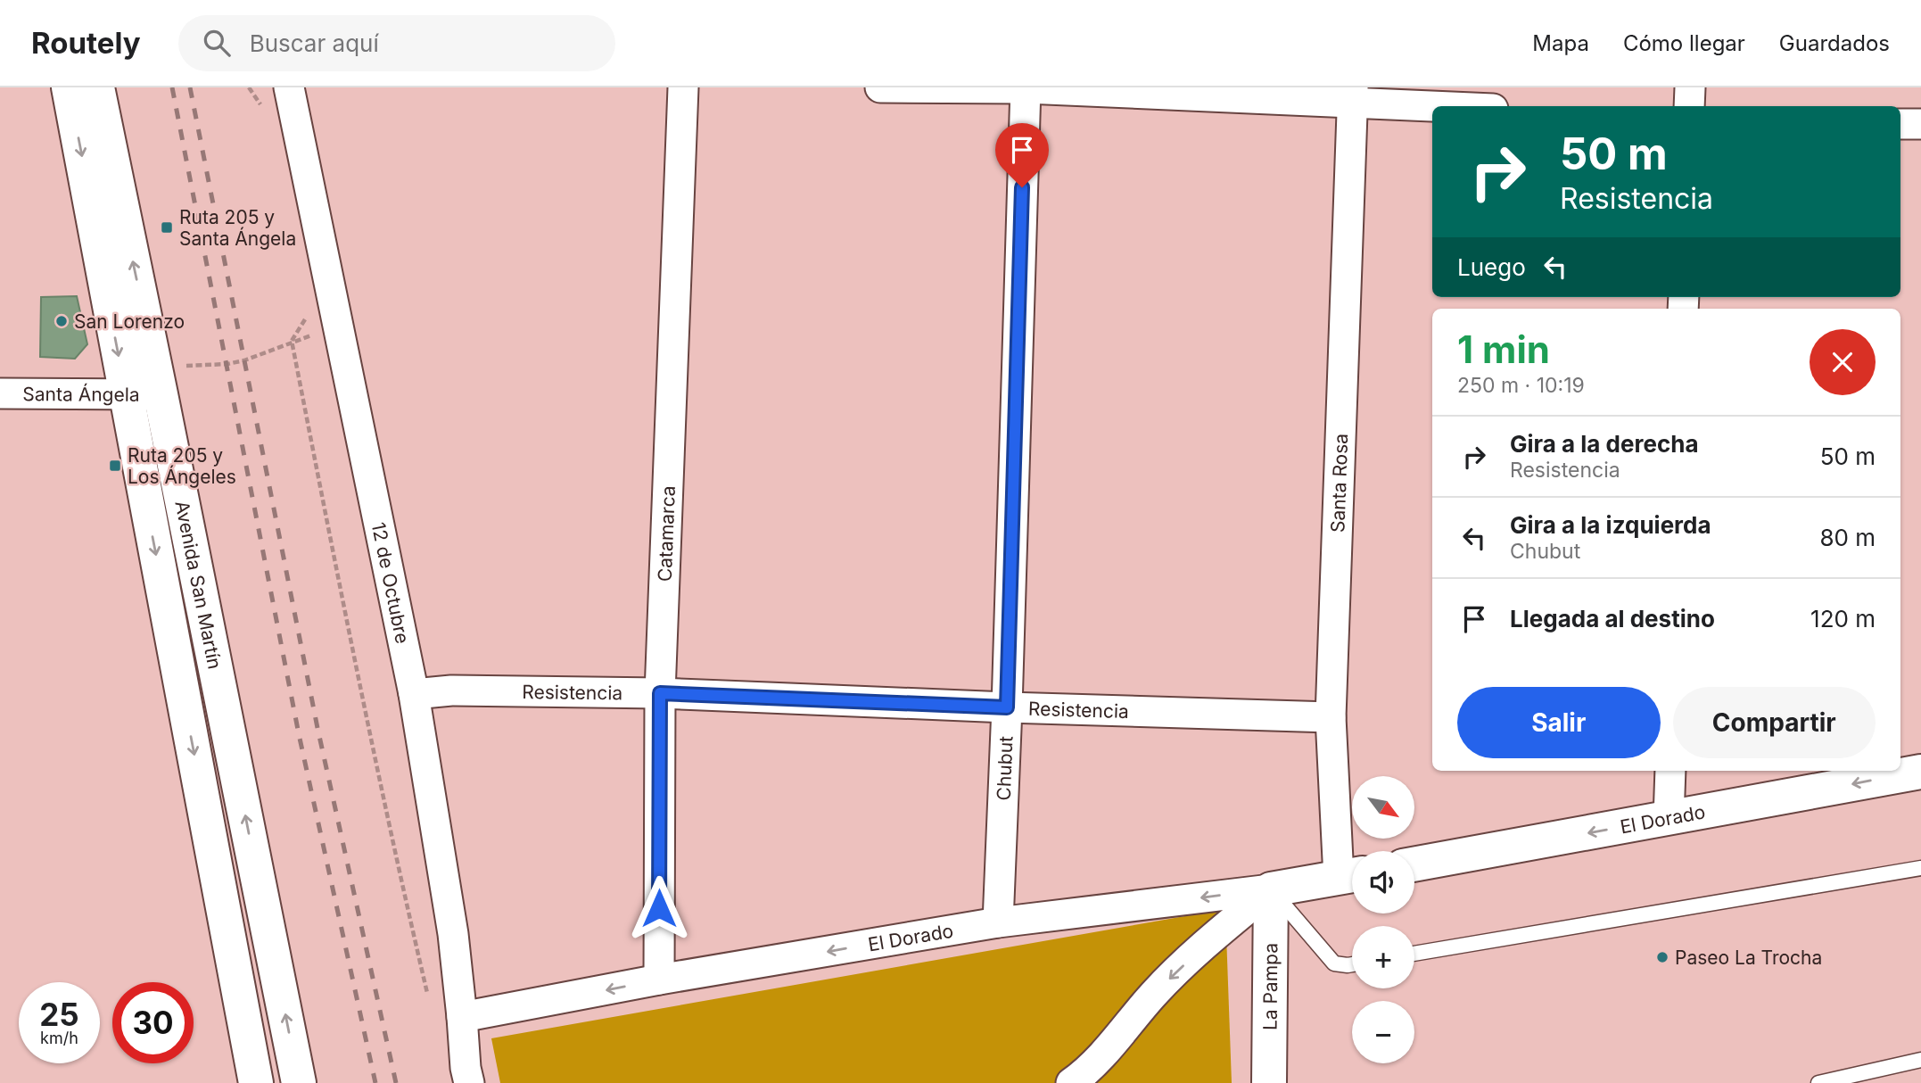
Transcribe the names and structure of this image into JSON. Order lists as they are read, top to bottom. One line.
{"streets":{"main road":["Avenida San Martín","El Dorado","La Pampa"],"street":["Santa Ángela","Santa Rosa","Catamarca","12 de Octubre","Resistencia","Chubut"]},"crossings":[["Santa Ángela","Avenida San Martín"],["Santa Rosa","Resistencia"],["Santa Rosa","El Dorado"],["Catamarca","Resistencia"],["Catamarca","El Dorado"],["12 de Octubre","Resistencia"],["12 de Octubre","El Dorado"],["Resistencia","Chubut"],["Chubut","El Dorado"],["El Dorado","La Pampa"]],"one_way":["El Dorado"],"places":{"transit":["Ruta 205 y Santa Ángela","Ruta 205 y Los Ángeles"],"other":["San Lorenzo","Paseo La Trocha"]},"north":"bottom right","page":{"header":"Routely","search":"Buscar aquí","nav":["Mapa","Cómo llegar","Guardados"],"turn":["50 m","Resistencia"],"then":"Luego","heading":["1 min","250 m · 10:19"],"list":[{"name":"Gira a la derecha","note":"Resistencia","value":"50 m"},{"name":"Gira a la izquierda","note":"Chubut","value":"80 m"},{"name":"Llegada al destino","value":"120 m"}],"buttons":["Salir","Compartir"],"map_buttons":["+","−"],"speed":"25 km/h","limit":"30"}}
